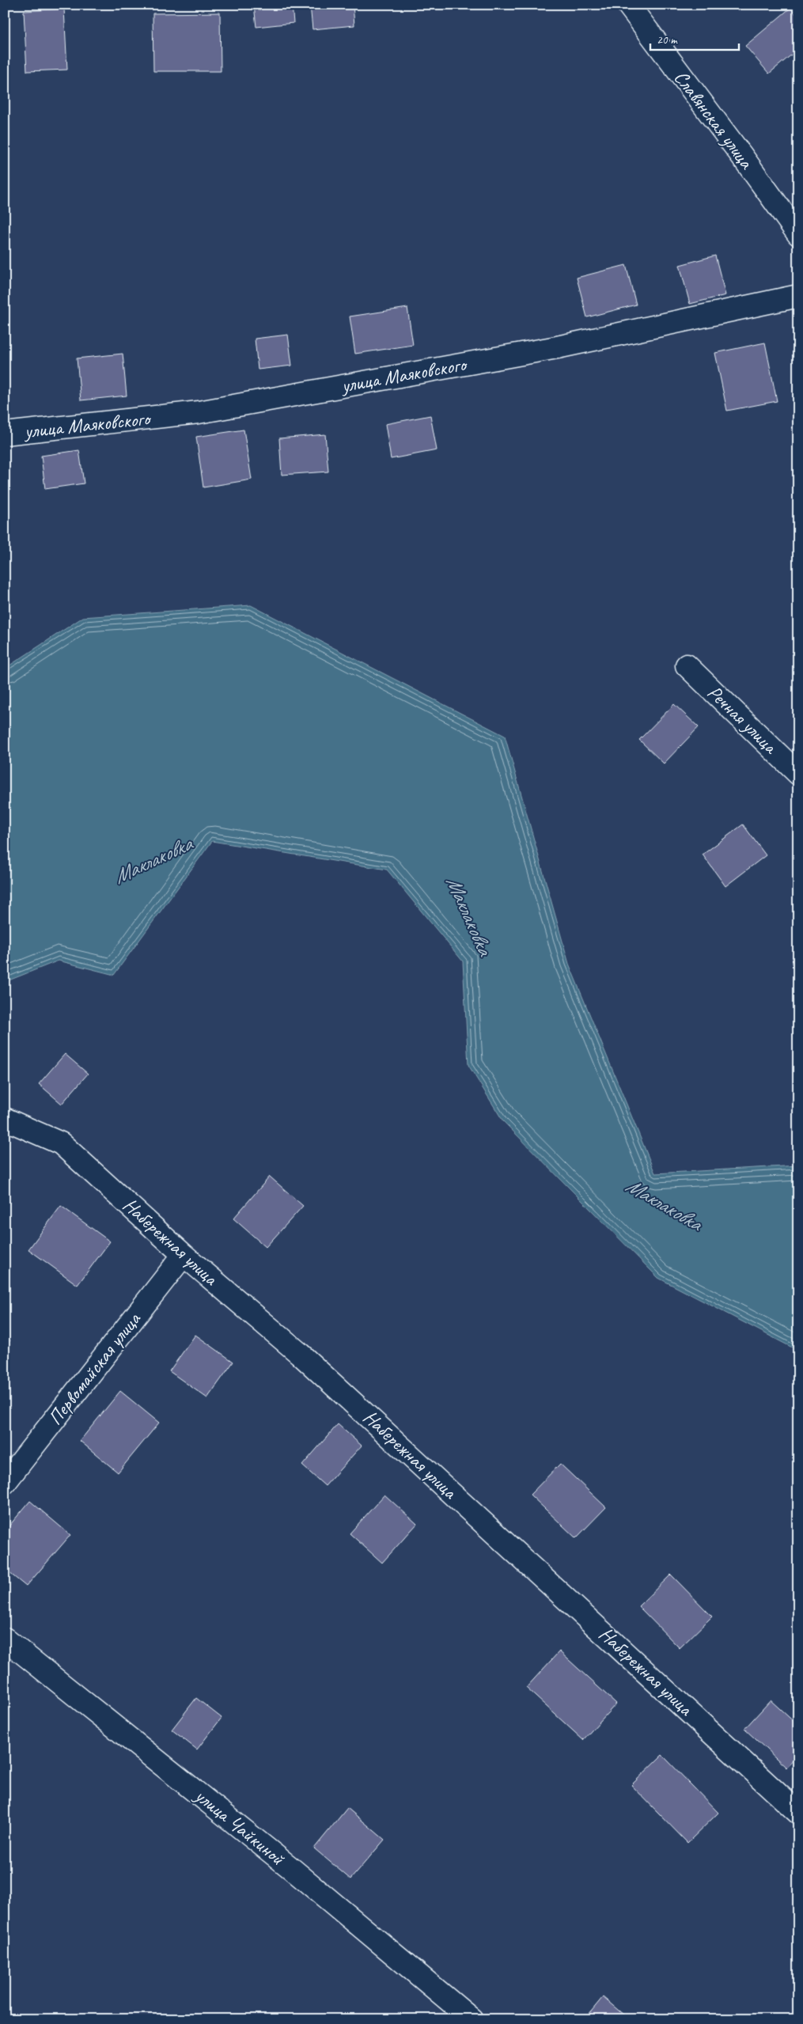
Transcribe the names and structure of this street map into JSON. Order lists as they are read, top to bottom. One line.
{"streets":{"street":["Славянская улица","улица Маяковского","Речная улица","Набережная улица","Первомайская улица","улица Чайкиной"]},"crossings":[["Набережная улица","Первомайская улица"]],"water":["Маклаковка"],"scale_bar":"20 m"}
